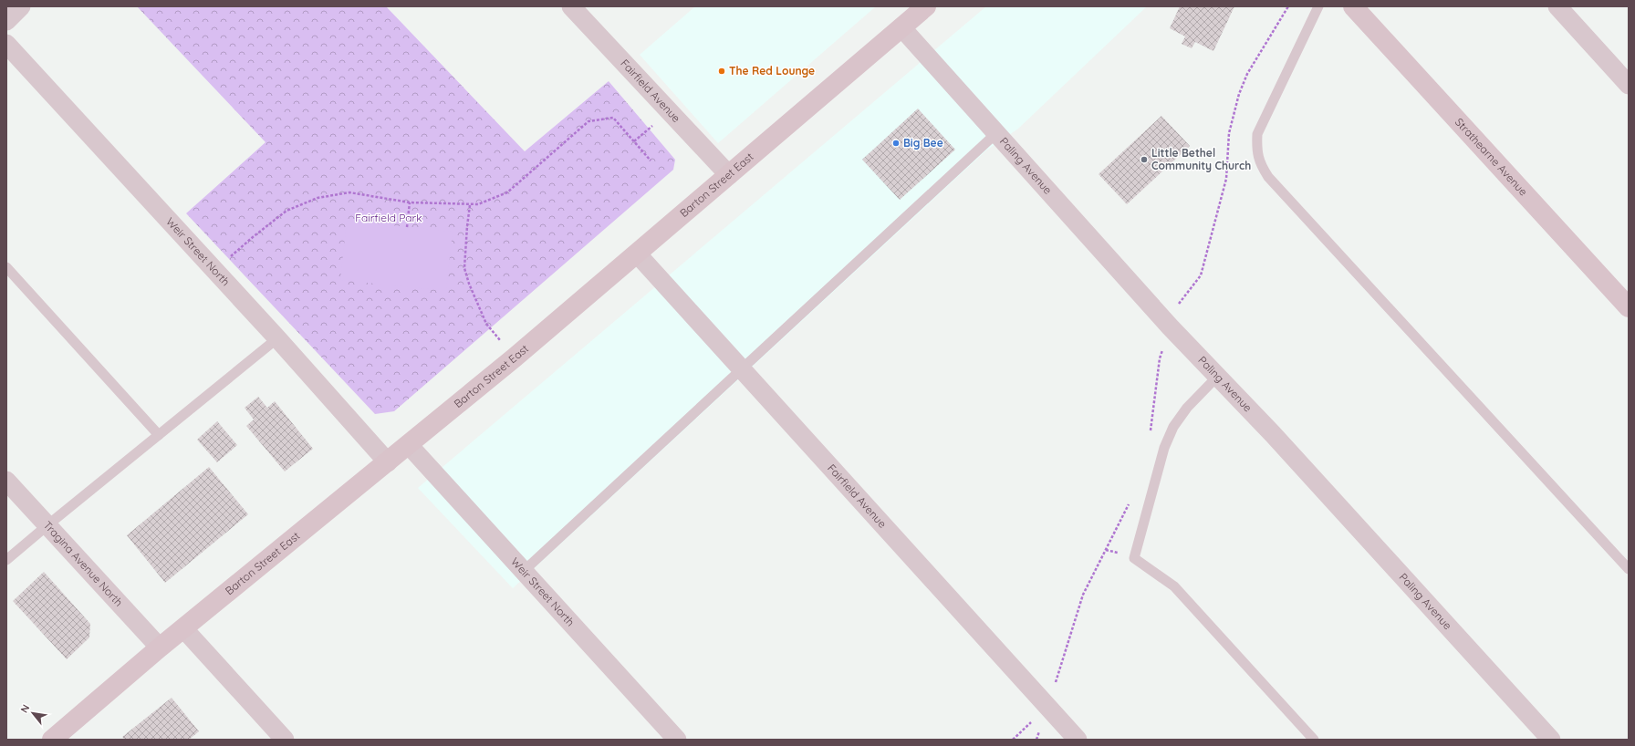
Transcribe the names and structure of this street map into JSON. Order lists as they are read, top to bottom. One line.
{"streets":{"main road":["Strathearne Avenue","Barton Street East"],"street":["Fairfield Avenue","Paling Avenue","Weir Street North","Tragina Avenue North"]},"crossings":[["Fairfield Avenue","Barton Street East"],["Paling Avenue","Barton Street East"],["Barton Street East","Weir Street North"],["Barton Street East","Tragina Avenue North"]],"parks":["Fairfield Park"],"places":["The Red Lounge","Big Bee","Little Bethel Community Church"],"north":"top left"}
